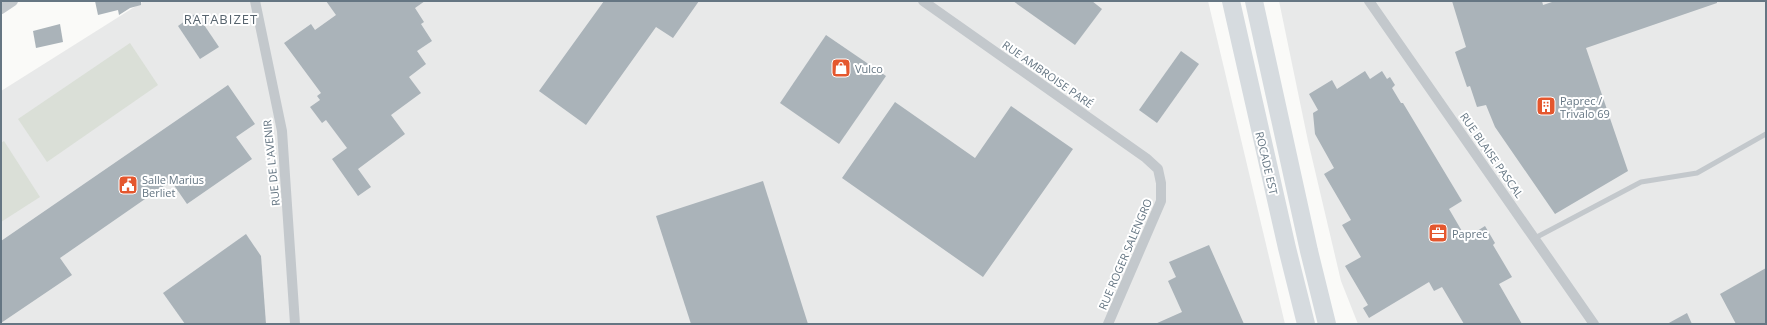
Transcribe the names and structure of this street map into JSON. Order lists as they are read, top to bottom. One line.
{"streets":{"highway":["ROCADE EST"],"street":["RUE AMBROISE PARÉ","RUE BLAISE PASCAL","RUE DE L'AVENIR","RUE ROGER SALENGRO"]},"crossings":[["RUE AMBROISE PARÉ","RUE ROGER SALENGRO"]],"districts":["RATABIZET"],"places":{"shop":["Vulco"],"building":["Paprec / Trivalo 69"],"public building":["Salle Marius Berliet"],"office":["Paprec"]}}
